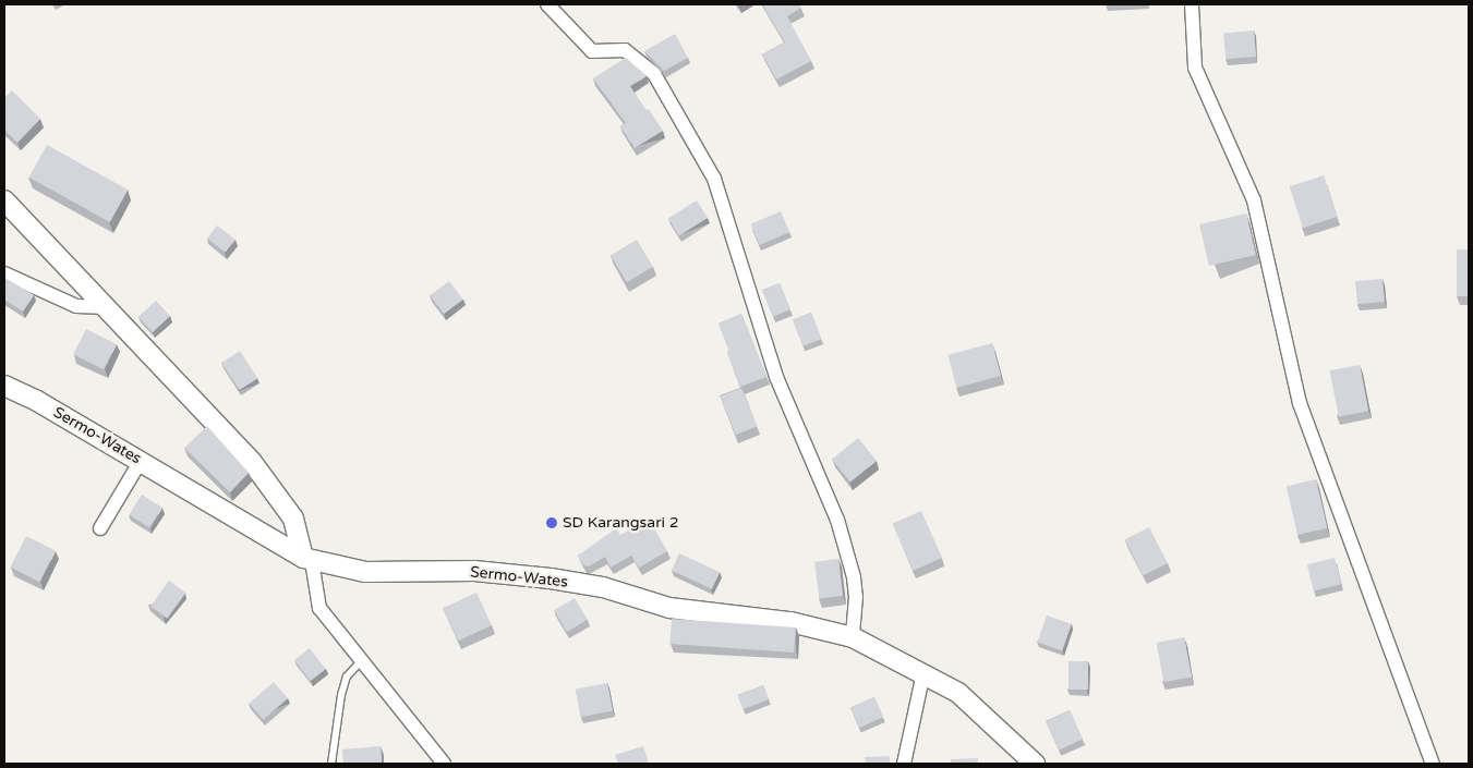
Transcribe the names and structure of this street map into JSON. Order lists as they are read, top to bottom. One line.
{"streets":{"main road":["Sermo-Wates"]},"places":["SD Karangsari 2"]}
